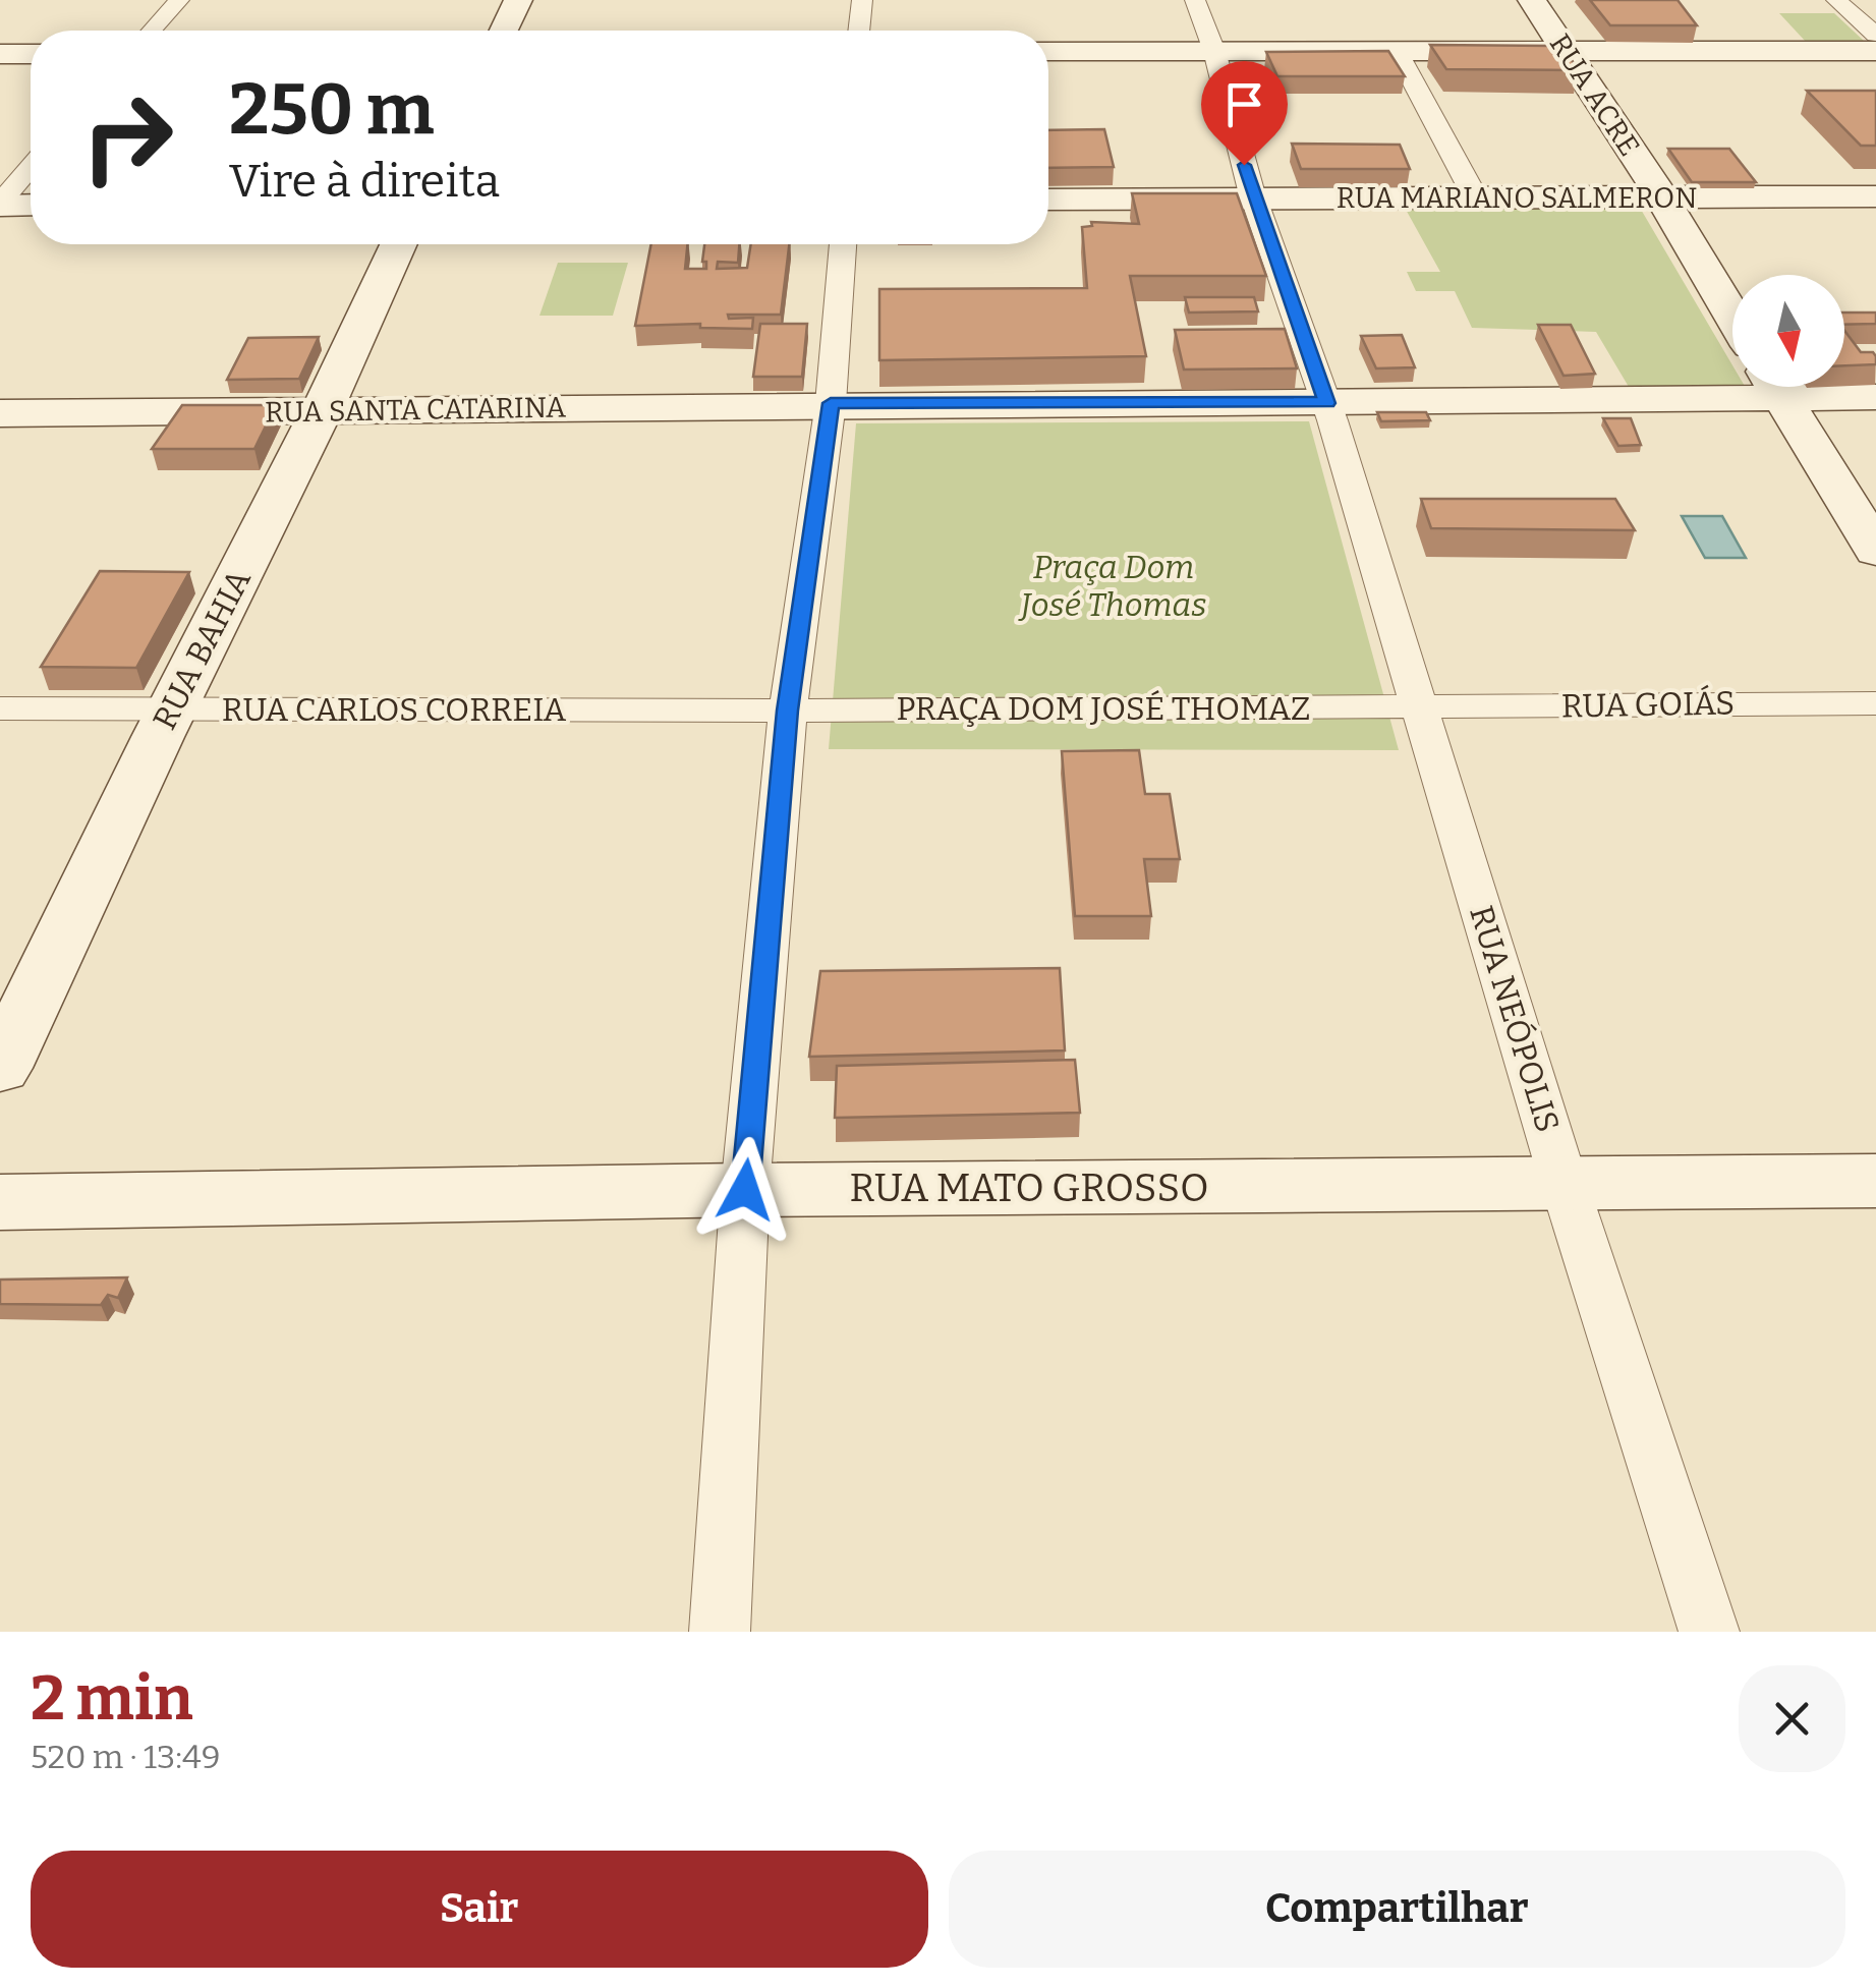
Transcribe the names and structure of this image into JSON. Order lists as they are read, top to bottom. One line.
{"streets":{"main road":["RUA ACRE","RUA MARIANO SALMERON","RUA SANTA CATARINA","RUA BAHIA","RUA MATO GROSSO"],"street":["RUA GOIÁS","PRAÇA DOM JOSÉ THOMAZ","RUA CARLOS CORREIA","RUA NEÓPOLIS"]},"crossings":[["RUA ACRE","RUA MARIANO SALMERON"],["RUA MARIANO SALMERON","RUA NEÓPOLIS"],["RUA SANTA CATARINA","RUA BAHIA"],["RUA SANTA CATARINA","RUA NEÓPOLIS"],["RUA BAHIA","RUA CARLOS CORREIA"],["RUA GOIÁS","PRAÇA DOM JOSÉ THOMAZ"],["RUA GOIÁS","RUA NEÓPOLIS"],["PRAÇA DOM JOSÉ THOMAZ","RUA CARLOS CORREIA"],["PRAÇA DOM JOSÉ THOMAZ","RUA NEÓPOLIS"],["RUA NEÓPOLIS","RUA MATO GROSSO"]],"parks":["Praça Dom José Thomas"],"north":"bottom","page":{"turn":["250 m","Vire à direita"],"heading":["2 min","520 m · 13:49"],"buttons":["Sair","Compartilhar"]}}
